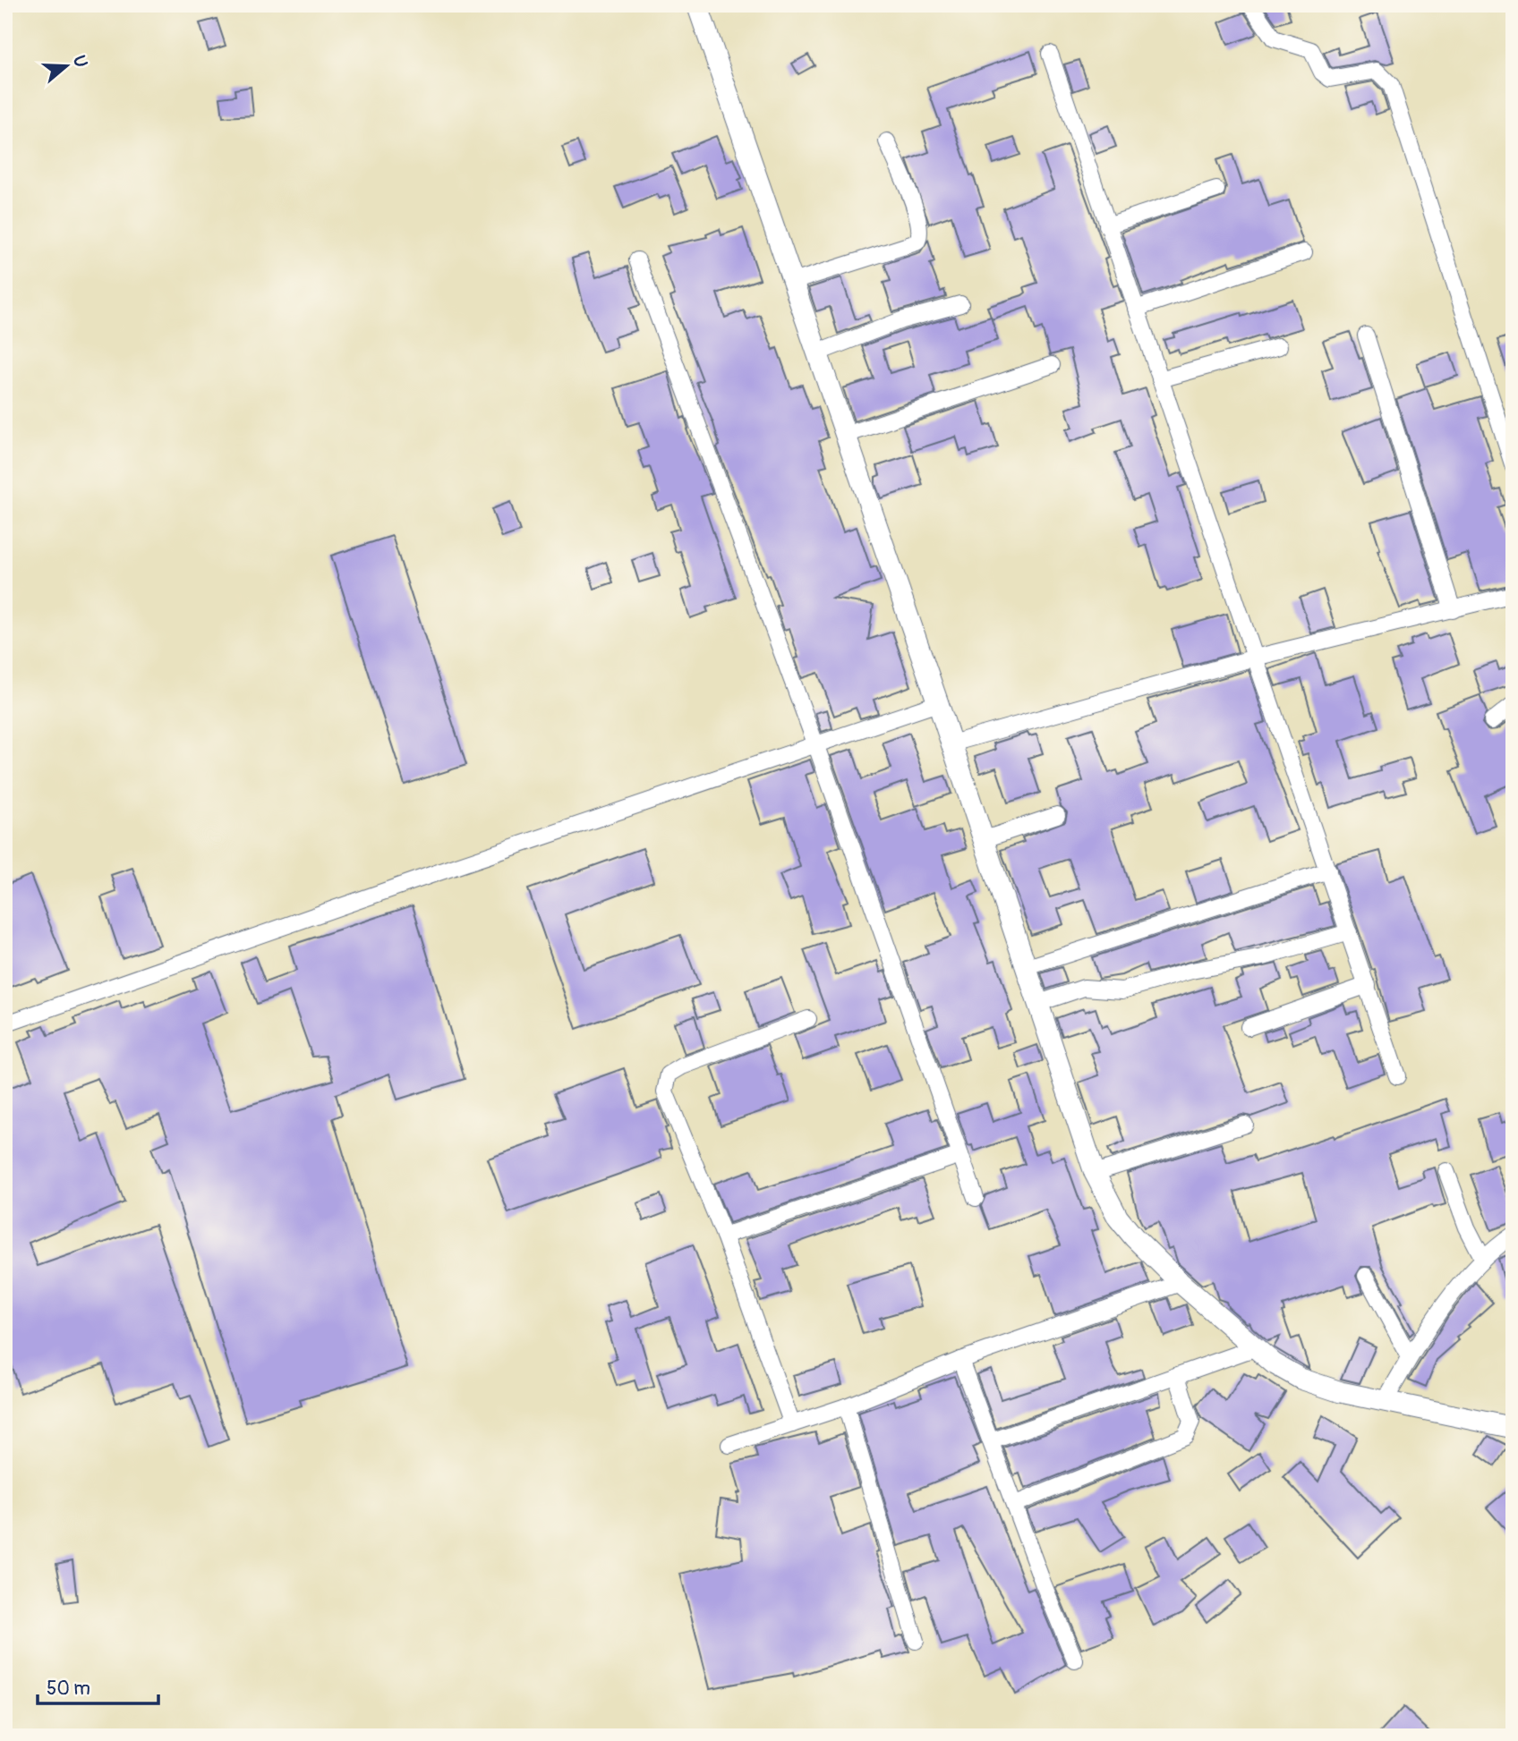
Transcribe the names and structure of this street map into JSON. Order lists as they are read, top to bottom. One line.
{"scale_bar":"50 m","north":"right"}
